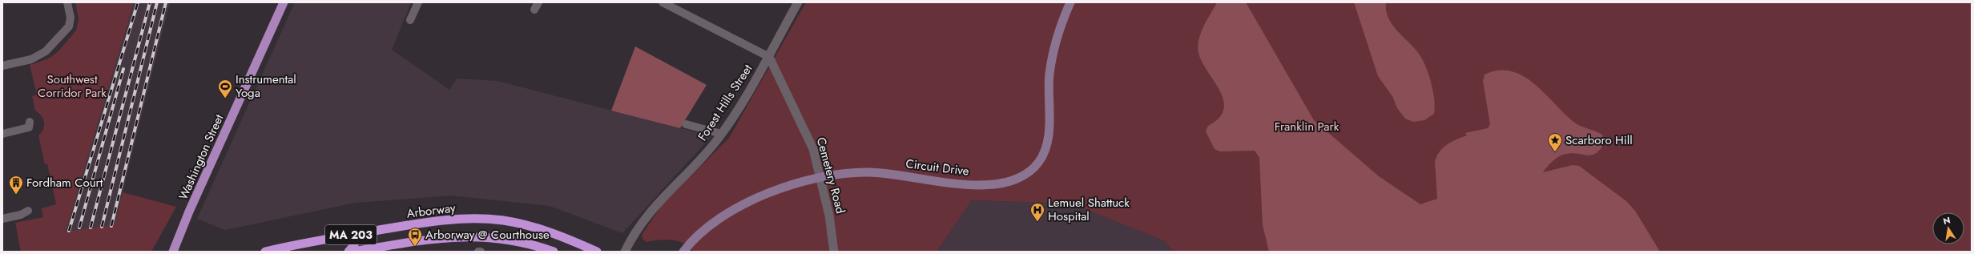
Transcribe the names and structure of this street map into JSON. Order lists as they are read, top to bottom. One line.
{"streets":{"highway":["Arborway","MA 203"],"main road":["Washington Street","Circuit Drive"],"street":["Forest Hills Street","Cemetery Road"]},"crossings":[["Forest Hills Street","Cemetery Road"]],"parks":["Southwest Corridor Park","Franklin Park"],"places":{"sports":["Instrumental Yoga"],"place":["Scarboro Hill"],"building":["Fordham Court"],"hospital":["Lemuel Shattuck Hospital"],"bus stop":["Arborway @ Courthouse"]},"north":"top"}
